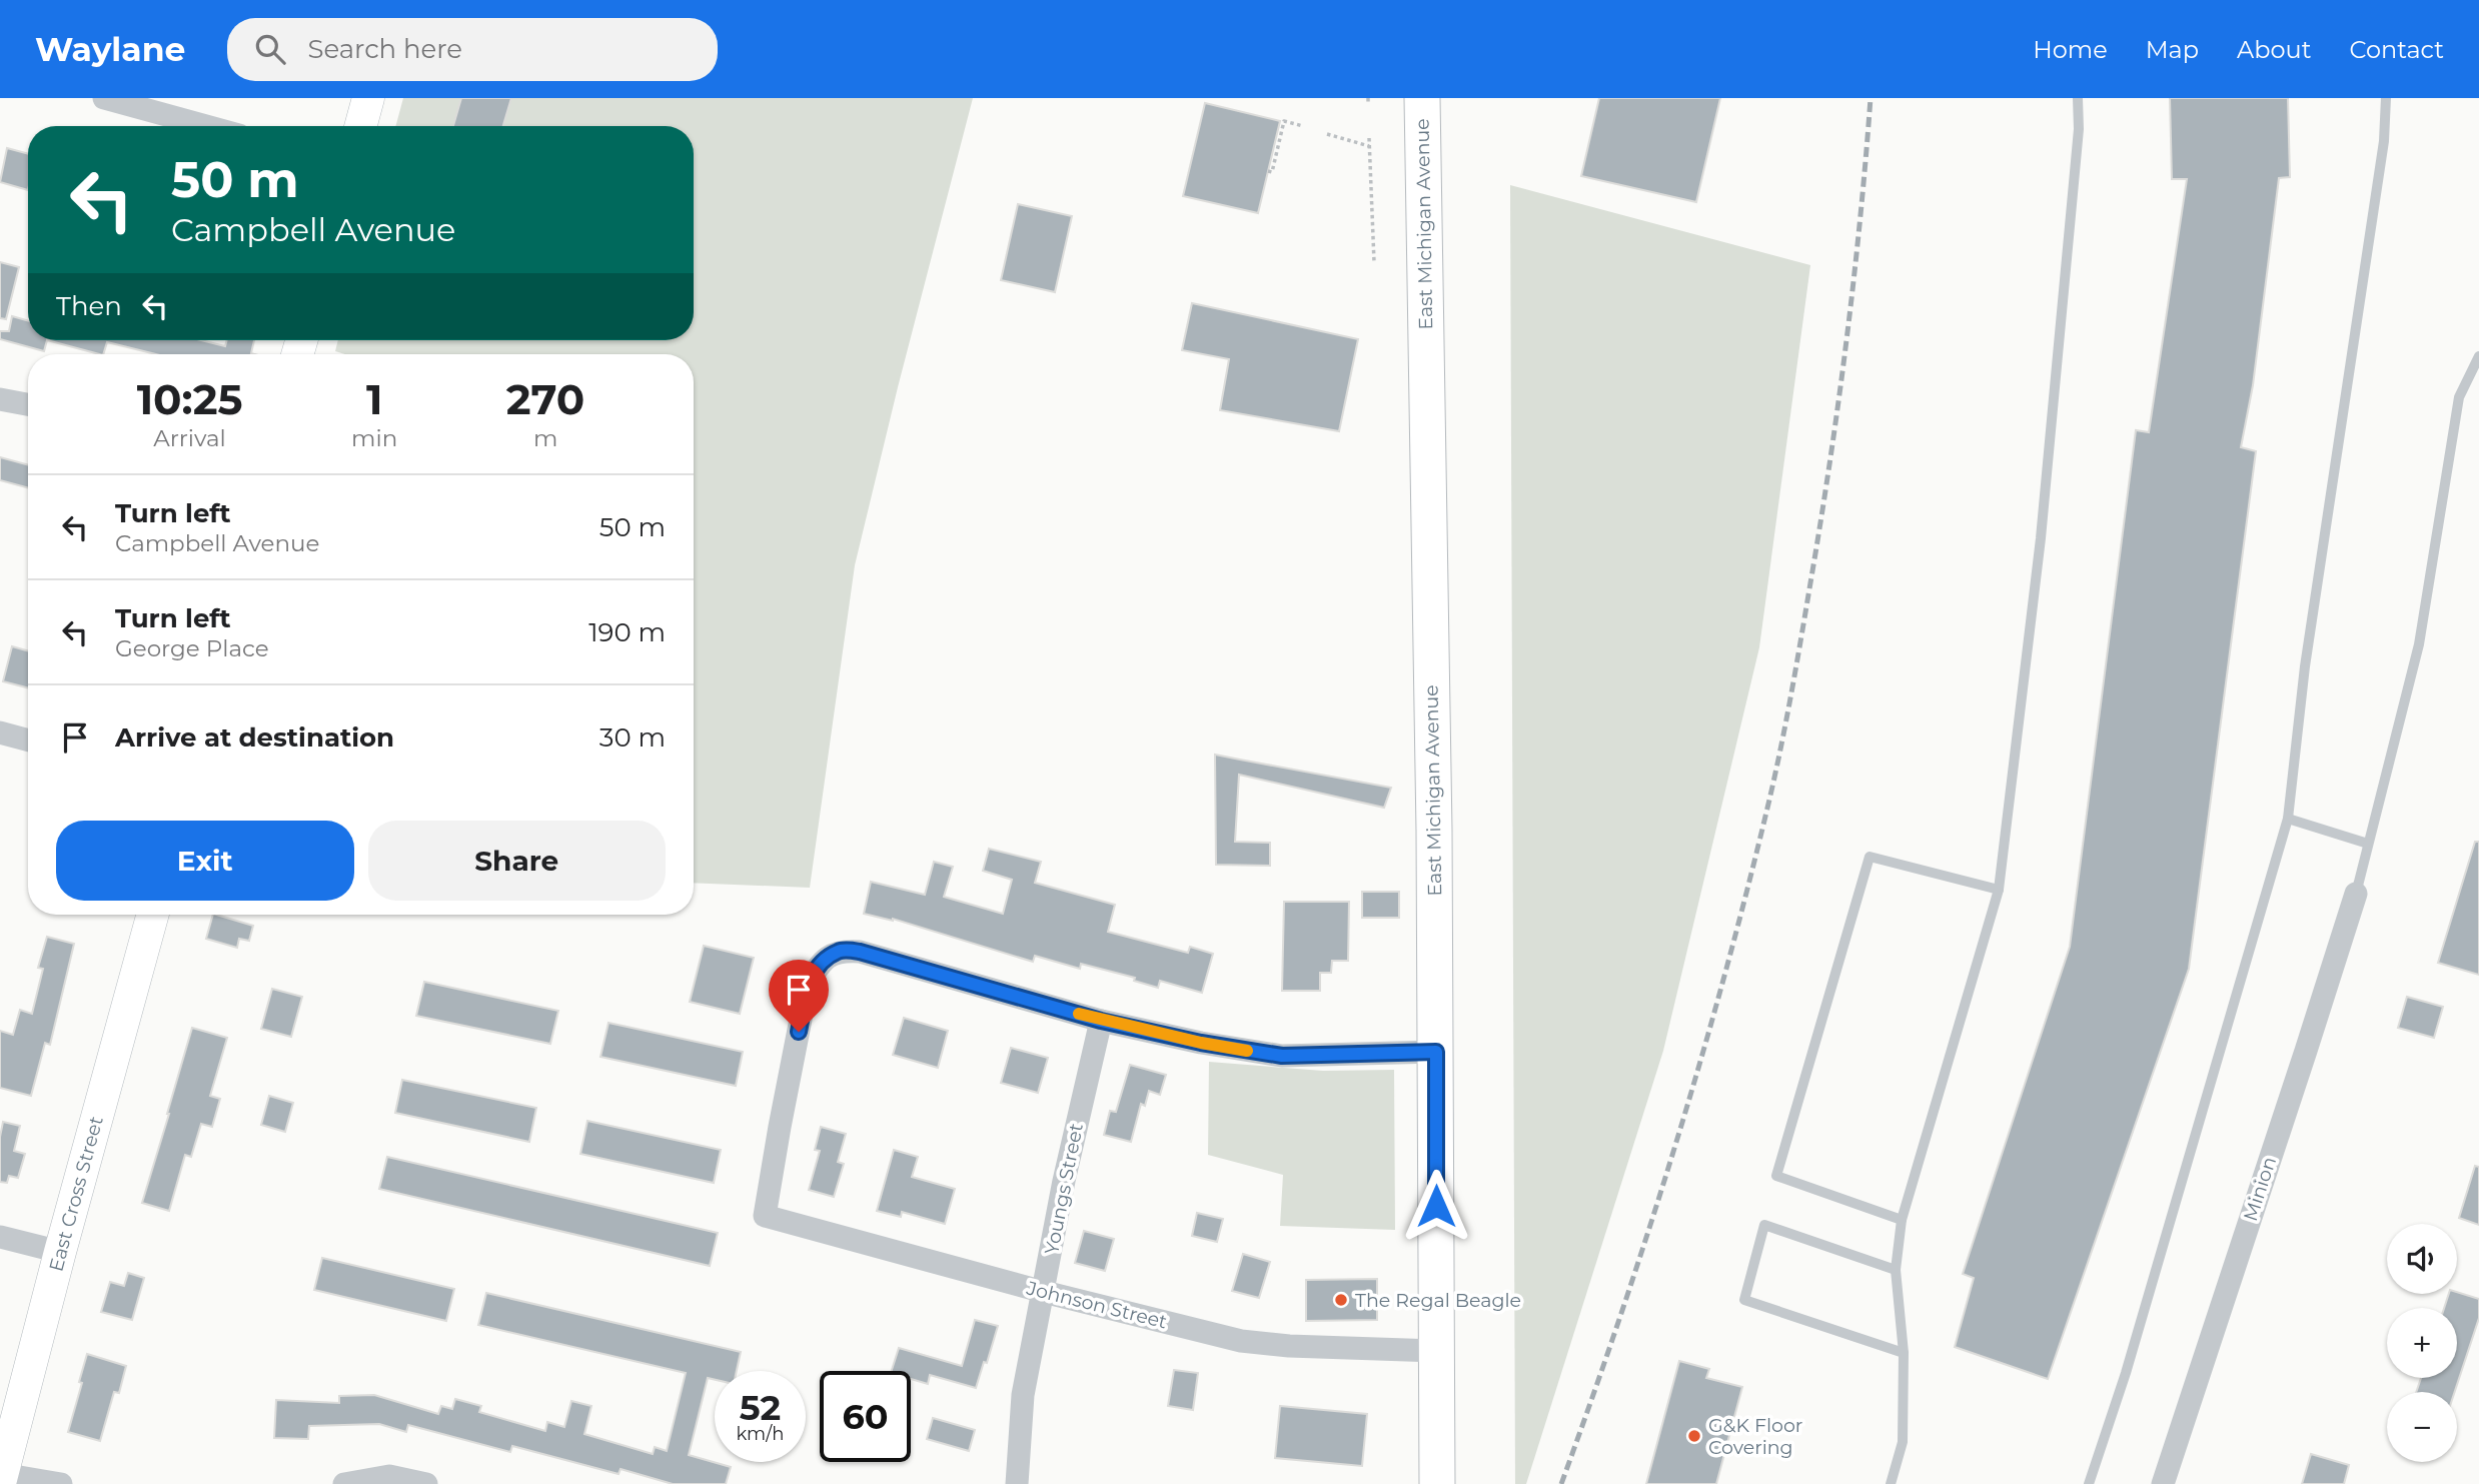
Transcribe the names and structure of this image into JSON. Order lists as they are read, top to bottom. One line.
{"streets":{"main road":["East Michigan Avenue"],"street":["Youngs Street","Minion","East Cross Street","Johnson Street"]},"crossings":[["East Michigan Avenue","Johnson Street"],["Youngs Street","Johnson Street"]],"places":["The Regal Beagle","G&K Floor Covering"],"page":{"header":"Waylane","search":"Search here","nav":["Home","Map","About","Contact"],"turn":["50 m","Campbell Avenue"],"then":"Then","eta":["10:25","Arrival","1","min","270","m"],"list":[{"name":"Turn left","note":"Campbell Avenue","value":"50 m"},{"name":"Turn left","note":"George Place","value":"190 m"},{"name":"Arrive at destination","value":"30 m"}],"buttons":["Exit","Share"],"map_buttons":["+","−"],"speed":"52 km/h","limit":"60"}}
